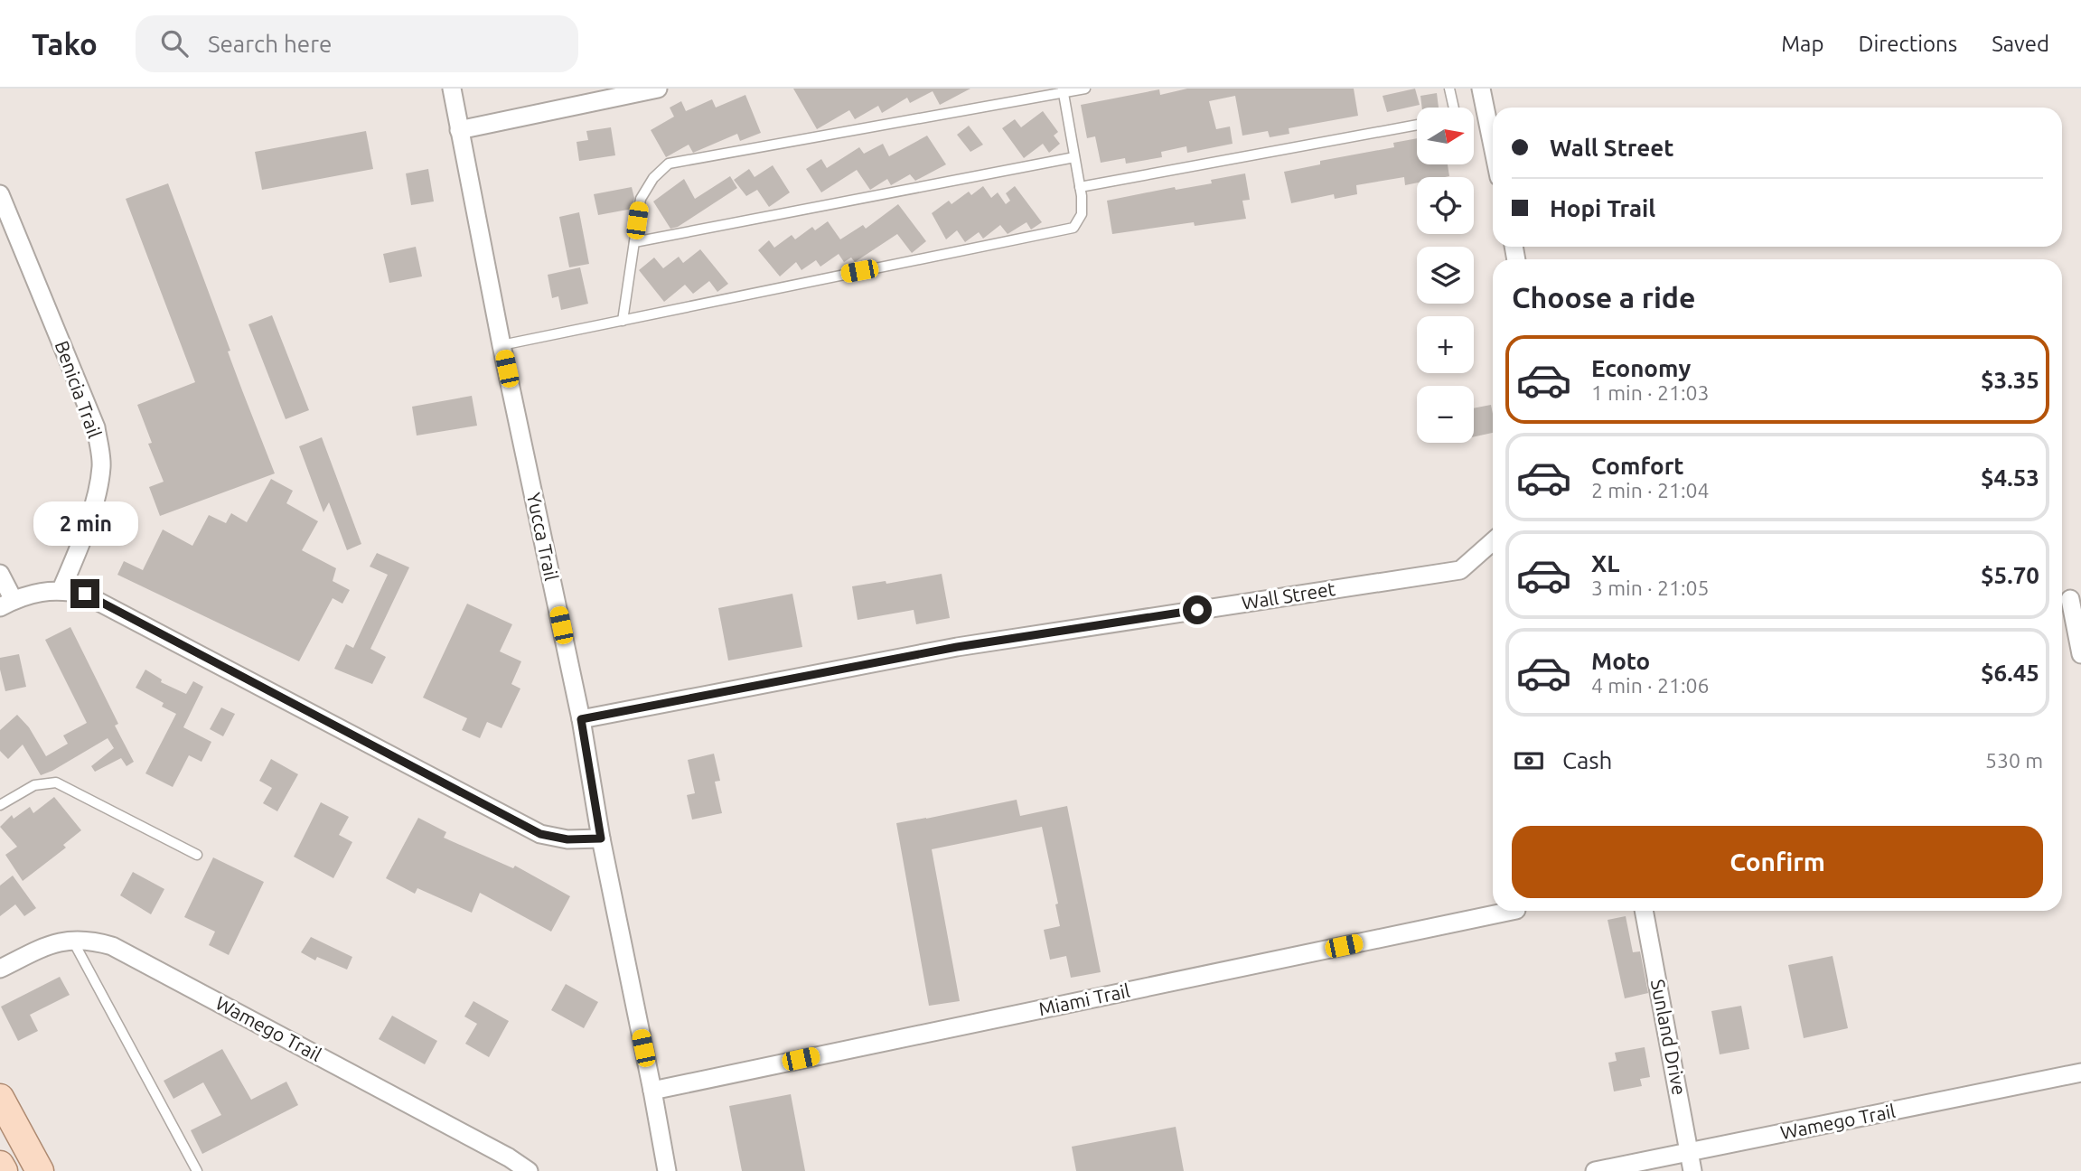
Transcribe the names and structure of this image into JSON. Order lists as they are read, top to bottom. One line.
{"streets":{"street":["Benicia Trail","Yucca Trail","Wall Street","Miami Trail","Wamego Trail","Sunland Drive"]},"crossings":[["Yucca Trail","Wall Street"],["Yucca Trail","Miami Trail"],["Wamego Trail","Sunland Drive"]],"north":"right","page":{"header":"Tako","search":"Search here","nav":["Map","Directions","Saved"],"map_buttons":["+","−"],"banner":["Wall Street","Hopi Trail"],"heading":"Choose a ride","list":[{"name":"Economy","note":"1 min · 21:03","value":"$3.35"},{"name":"Comfort","note":"2 min · 21:04","value":"$4.53"},{"name":"XL","note":"3 min · 21:05","value":"$5.70"},{"name":"Moto","note":"4 min · 21:06","value":"$6.45"}],"bubble":"2 min","pay":["Cash","530 m"],"buttons":"Confirm"}}
